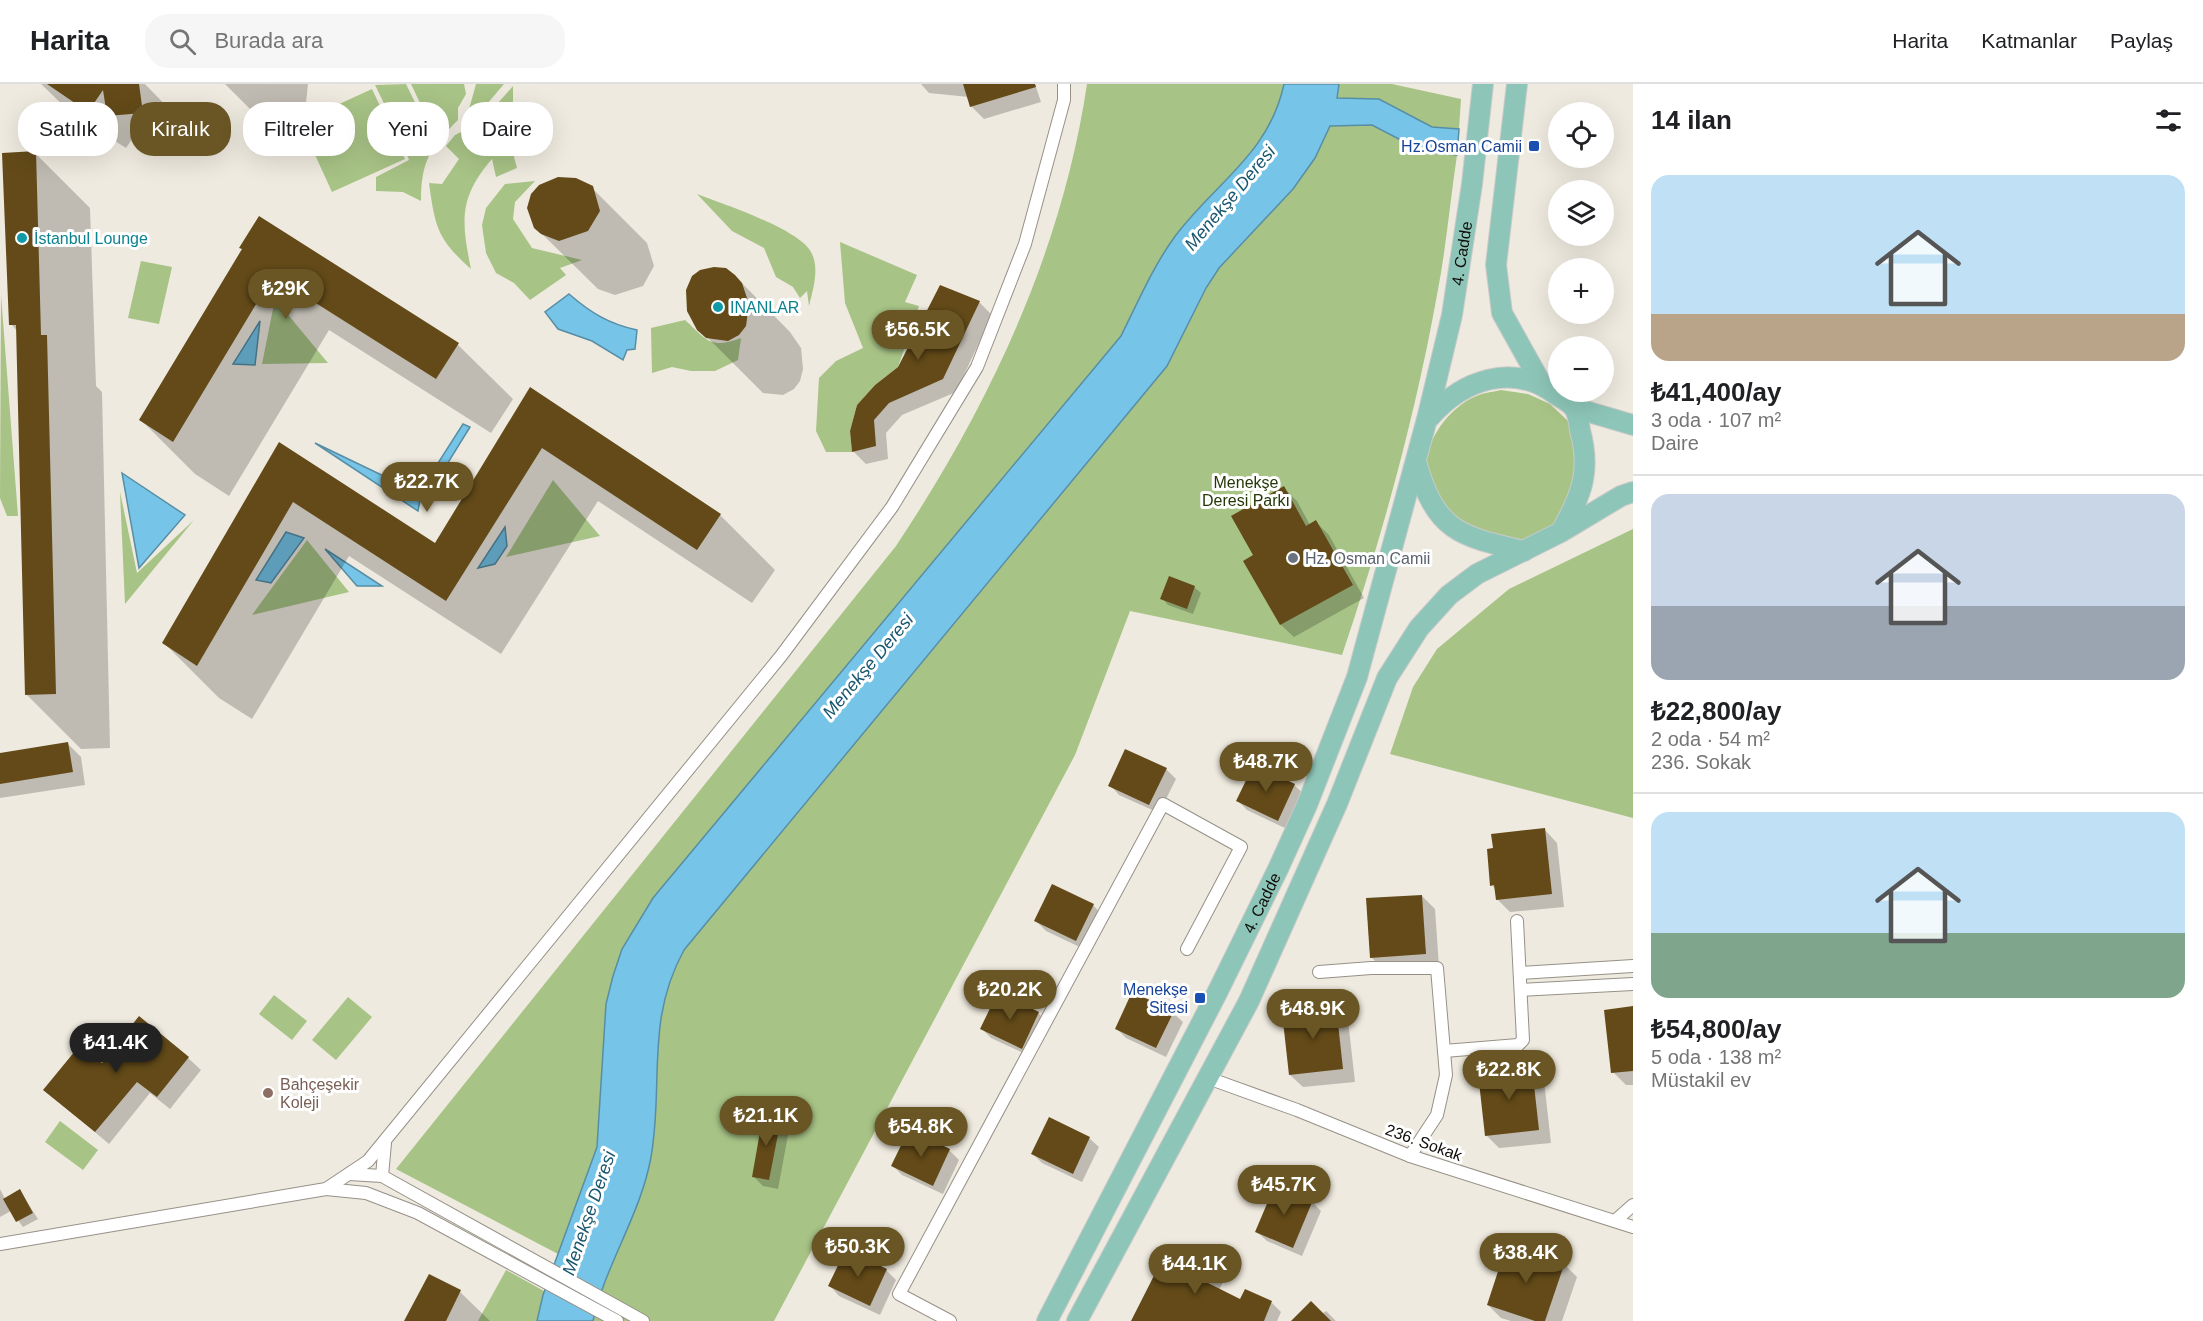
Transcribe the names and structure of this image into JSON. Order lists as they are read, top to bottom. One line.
{"streets":{"main road":["4. Cadde"],"street":["236. Sokak"]},"crossings":[["4. Cadde","236. Sokak"]],"water":["Menekşe Deresi"],"parks":["Menekşe Deresi Parkı"],"places":{"transit":["Hz.Osman Camii","Menekşe Sitesi"],"other":["İstanbul Lounge","INANLAR","Hz. Osman Camii","Bahçeşekir Koleji"]},"page":{"header":"Harita","search":"Burada ara","nav":["Harita","Katmanlar","Paylaş"],"heading":"14 ilan","map_buttons":["+","−"],"chip":["Satılık","Kiralık","Filtreler","Yeni","Daire"],"list":[{"name":"₺41,400/ay","note":"3 oda · 107 m² · Daire"},{"name":"₺22,800/ay","note":"2 oda · 54 m² · 236. Sokak"},{"name":"₺54,800/ay","note":"5 oda · 138 m² · Müstakil ev"}],"price":["₺29K","₺56.5K","₺22.7K","₺48.7K","₺20.2K","₺48.9K","₺41.4K","₺22.8K","₺21.1K","₺54.8K","₺45.7K","₺50.3K","₺38.4K","₺44.1K"]}}
